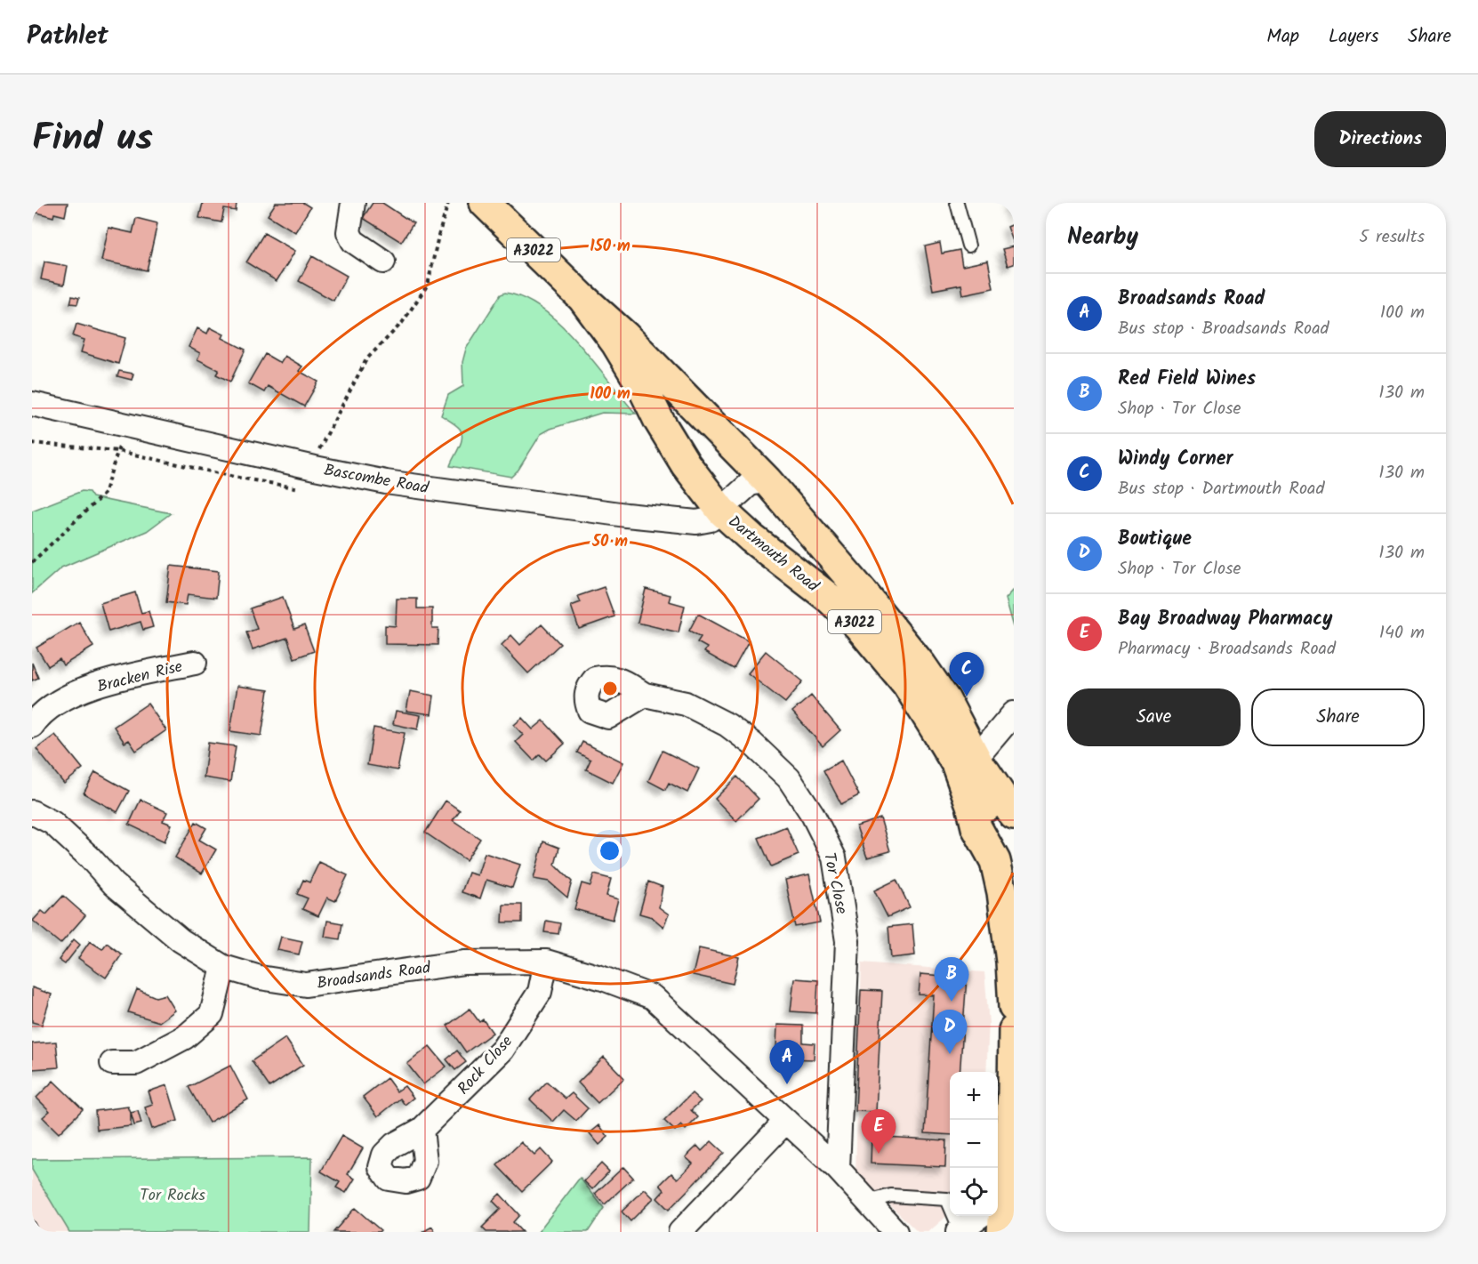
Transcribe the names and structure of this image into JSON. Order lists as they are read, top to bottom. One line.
{"streets":{"main road":["A3022","Dartmouth Road"],"street":["Bascombe Road","Bracken Rise","Tor Close","Broadsands Road","Rock Close"]},"crossings":[["A3022","Dartmouth Road"],["Bascombe Road","Dartmouth Road"],["Tor Close","Broadsands Road"],["Broadsands Road","Rock Close"]],"parks":["Tor Rocks"],"page":{"header":"Pathlet","nav":["Map","Layers","Share"],"title":"Find us","buttons":["Directions",["Save","Share"]],"heading":["Nearby","5 results"],"list":[{"mark":"A","name":"Broadsands Road","note":"Bus stop · Broadsands Road","value":"100 m"},{"mark":"B","name":"Red Field Wines","note":"Shop · Tor Close","value":"130 m"},{"mark":"C","name":"Windy Corner","note":"Bus stop · Dartmouth Road","value":"130 m"},{"mark":"D","name":"Boutique","note":"Shop · Tor Close","value":"130 m"},{"mark":"E","name":"Bay Broadway Pharmacy","note":"Pharmacy · Broadsands Road","value":"140 m"}],"pins":["C","B","D","A","E"],"map_buttons":["+","−"]},"rings":["150 m","100 m","50 m"]}
